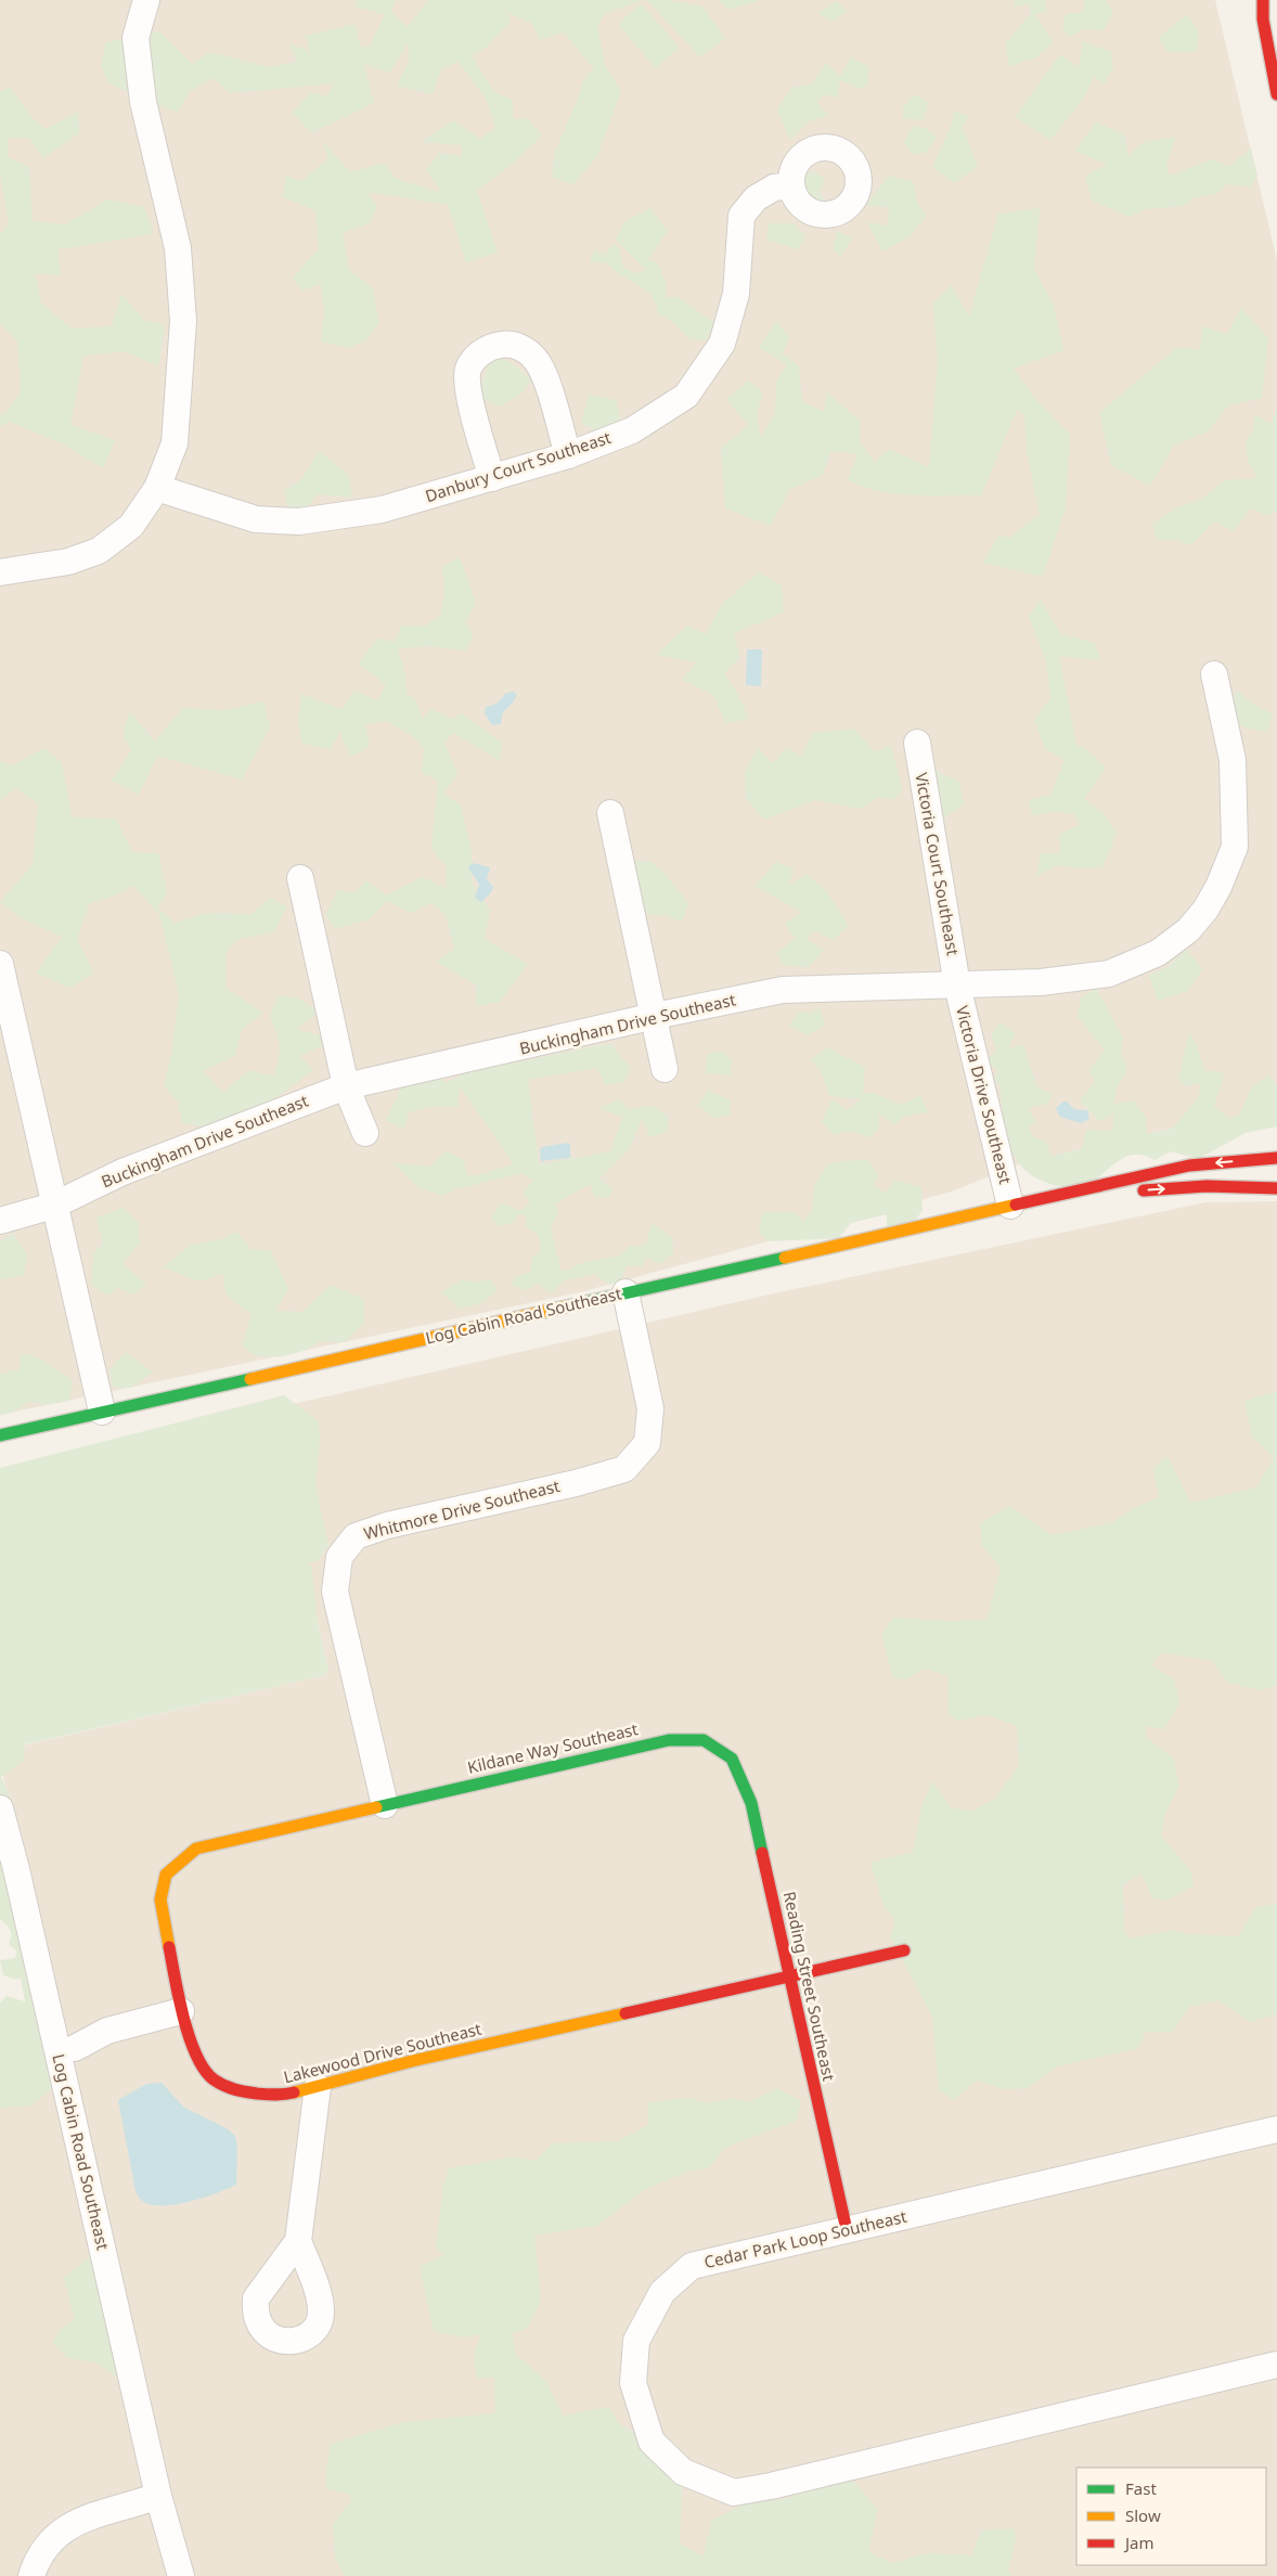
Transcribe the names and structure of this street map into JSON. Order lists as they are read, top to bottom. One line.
{"streets":{"street":["Danbury Court Southeast","Victoria Court Southeast","Buckingham Drive Southeast","Victoria Drive Southeast","Log Cabin Road Southeast","Whitmore Drive Southeast","Kildane Way Southeast","Reading Street Southeast","Lakewood Drive Southeast","Cedar Park Loop Southeast"]},"crossings":[["Victoria Court Southeast","Buckingham Drive Southeast"],["Victoria Court Southeast","Victoria Drive Southeast"],["Buckingham Drive Southeast","Victoria Drive Southeast"],["Victoria Drive Southeast","Log Cabin Road Southeast"],["Log Cabin Road Southeast","Whitmore Drive Southeast"],["Whitmore Drive Southeast","Kildane Way Southeast"],["Whitmore Drive Southeast","Lakewood Drive Southeast"],["Kildane Way Southeast","Reading Street Southeast"],["Kildane Way Southeast","Lakewood Drive Southeast"],["Reading Street Southeast","Lakewood Drive Southeast"],["Reading Street Southeast","Cedar Park Loop Southeast"]],"legend":["Fast","Slow","Jam"]}
